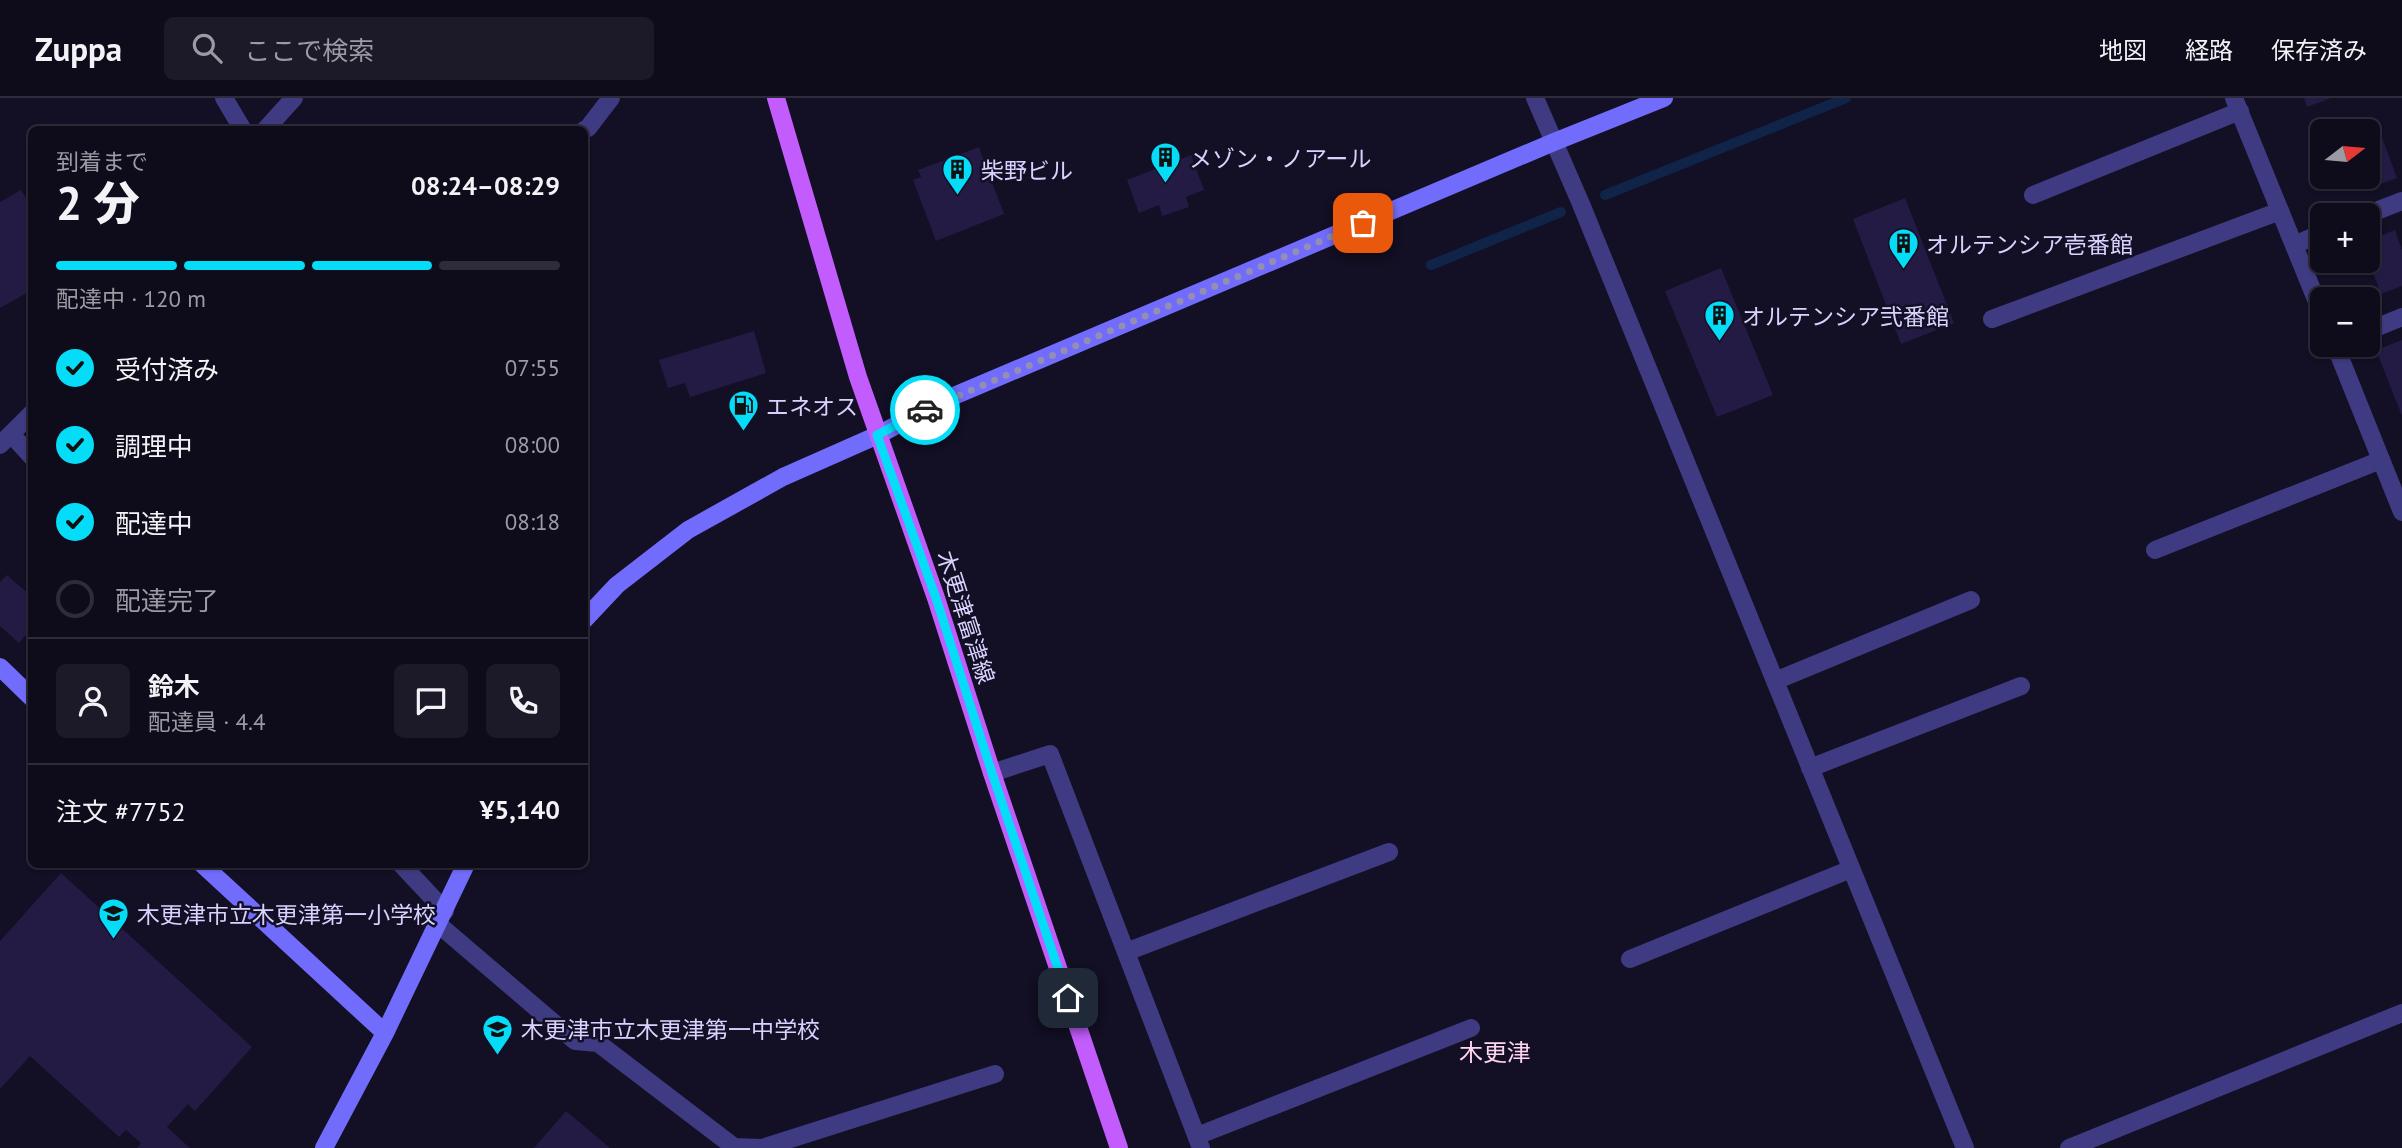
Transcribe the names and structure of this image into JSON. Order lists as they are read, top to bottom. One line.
{"streets":{"main road":["木更津富津線"]},"districts":["木更津"],"places":{"building":["メゾン・ノアール","柴野ビル","オルテンシア壱番館","オルテンシア弐番館"],"fuel station":["エネオス"],"school or university":["木更津市立木更津第一小学校","木更津市立木更津第一中学校"]},"north":"right","page":{"header":"Zuppa","search":"ここで検索","nav":["地図","経路","保存済み"],"map_buttons":["+","−"],"heading":["2 分","到着まで","08:24–08:29"],"panel":["鈴木","配達員 · 4.4","注文 #7752","¥5,140"],"bar":"配達中 · 120 m","list":[["受付済み","07:55"],["調理中","08:00"],["配達中","08:18"],"配達完了"]}}
